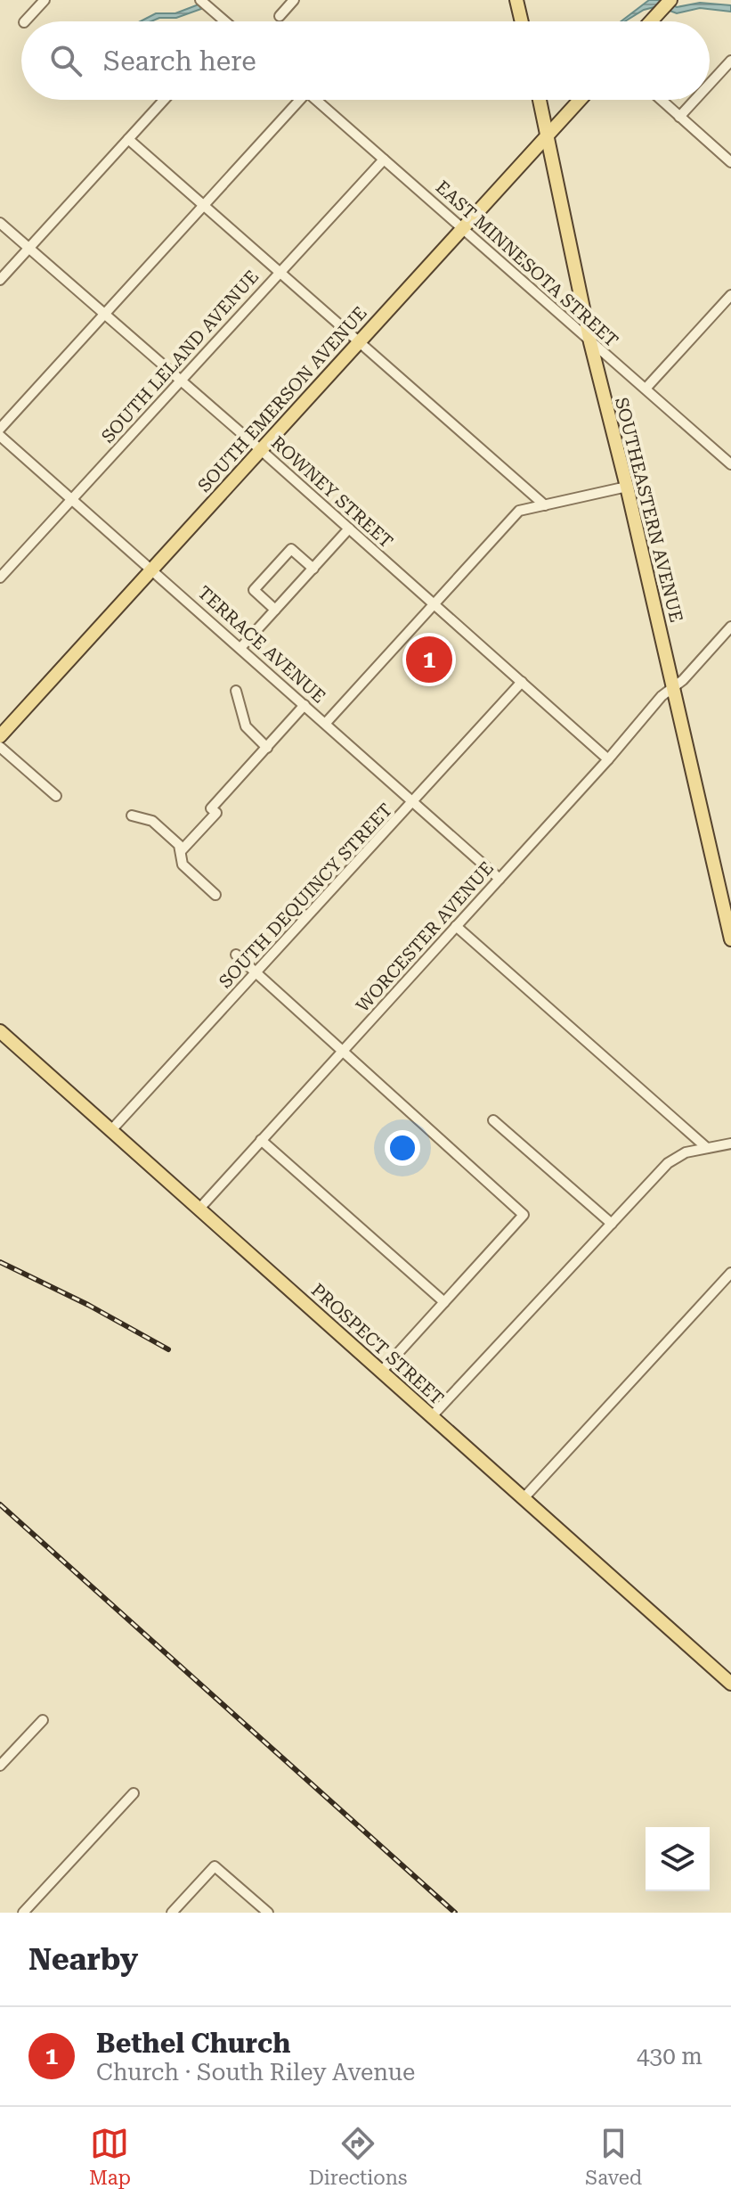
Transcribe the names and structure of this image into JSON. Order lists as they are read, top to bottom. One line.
{"streets":{"main road":["SOUTH EMERSON AVENUE","SOUTHEASTERN AVENUE","PROSPECT STREET"],"street":["EAST MINNESOTA STREET","SOUTH LELAND AVENUE","ROWNEY STREET","TERRACE AVENUE","SOUTH DEQUINCY STREET","WORCESTER AVENUE"]},"crossings":[["EAST MINNESOTA STREET","SOUTH LELAND AVENUE"],["EAST MINNESOTA STREET","SOUTH EMERSON AVENUE"],["EAST MINNESOTA STREET","SOUTHEASTERN AVENUE"],["SOUTH LELAND AVENUE","ROWNEY STREET"],["SOUTH LELAND AVENUE","TERRACE AVENUE"],["SOUTH EMERSON AVENUE","ROWNEY STREET"],["SOUTH EMERSON AVENUE","SOUTHEASTERN AVENUE"],["SOUTH EMERSON AVENUE","TERRACE AVENUE"],["ROWNEY STREET","SOUTH DEQUINCY STREET"],["ROWNEY STREET","WORCESTER AVENUE"],["SOUTHEASTERN AVENUE","WORCESTER AVENUE"],["TERRACE AVENUE","SOUTH DEQUINCY STREET"],["TERRACE AVENUE","WORCESTER AVENUE"],["SOUTH DEQUINCY STREET","PROSPECT STREET"],["WORCESTER AVENUE","PROSPECT STREET"]],"page":{"search":"Search here","pins":"1","heading":"Nearby","list":[{"mark":"1","name":"Bethel Church","note":"Church · South Riley Avenue","value":"430 m"}],"nav":["Map","Directions","Saved"]}}
